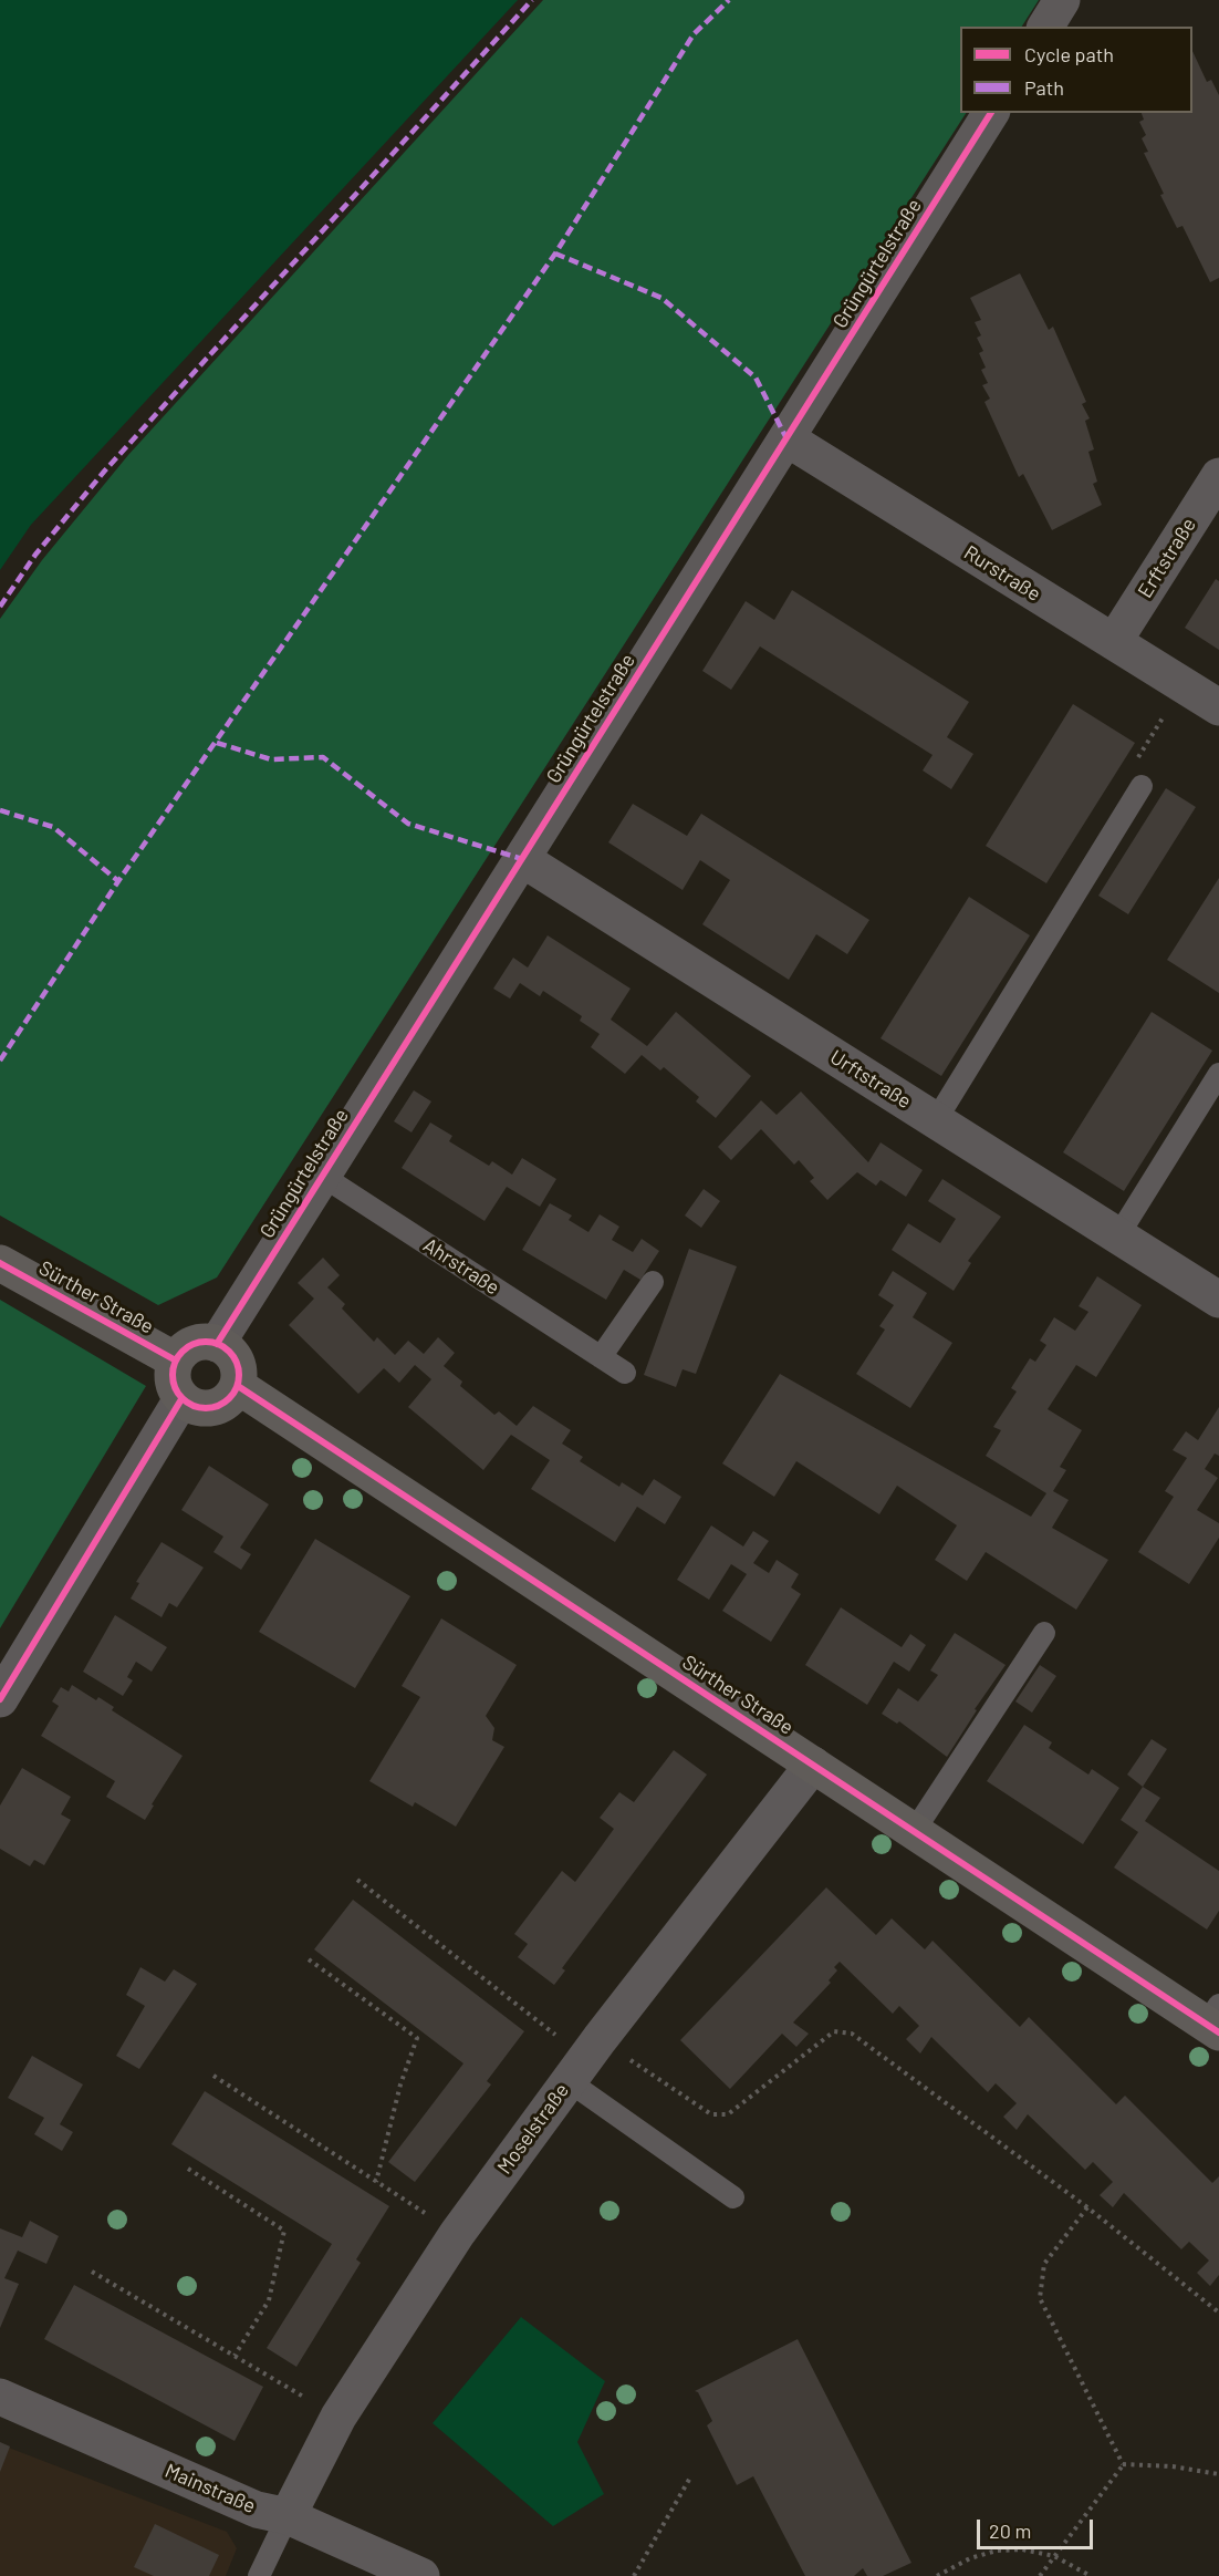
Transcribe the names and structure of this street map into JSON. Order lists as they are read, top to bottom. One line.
{"streets":{"street":["Grüngürtelstraße","Erftstraße","Rurstraße","Urftstraße","Sürther Straße","Moselstraße","Mainstraße"],"lane":["Ahrstraße"]},"crossings":[["Grüngürtelstraße","Rurstraße"],["Grüngürtelstraße","Urftstraße"],["Grüngürtelstraße","Ahrstraße"],["Grüngürtelstraße","Sürther Straße"],["Erftstraße","Rurstraße"],["Sürther Straße","Moselstraße"],["Moselstraße","Mainstraße"]],"legend":["Cycle path","Path"],"scale_bar":"20 m"}
